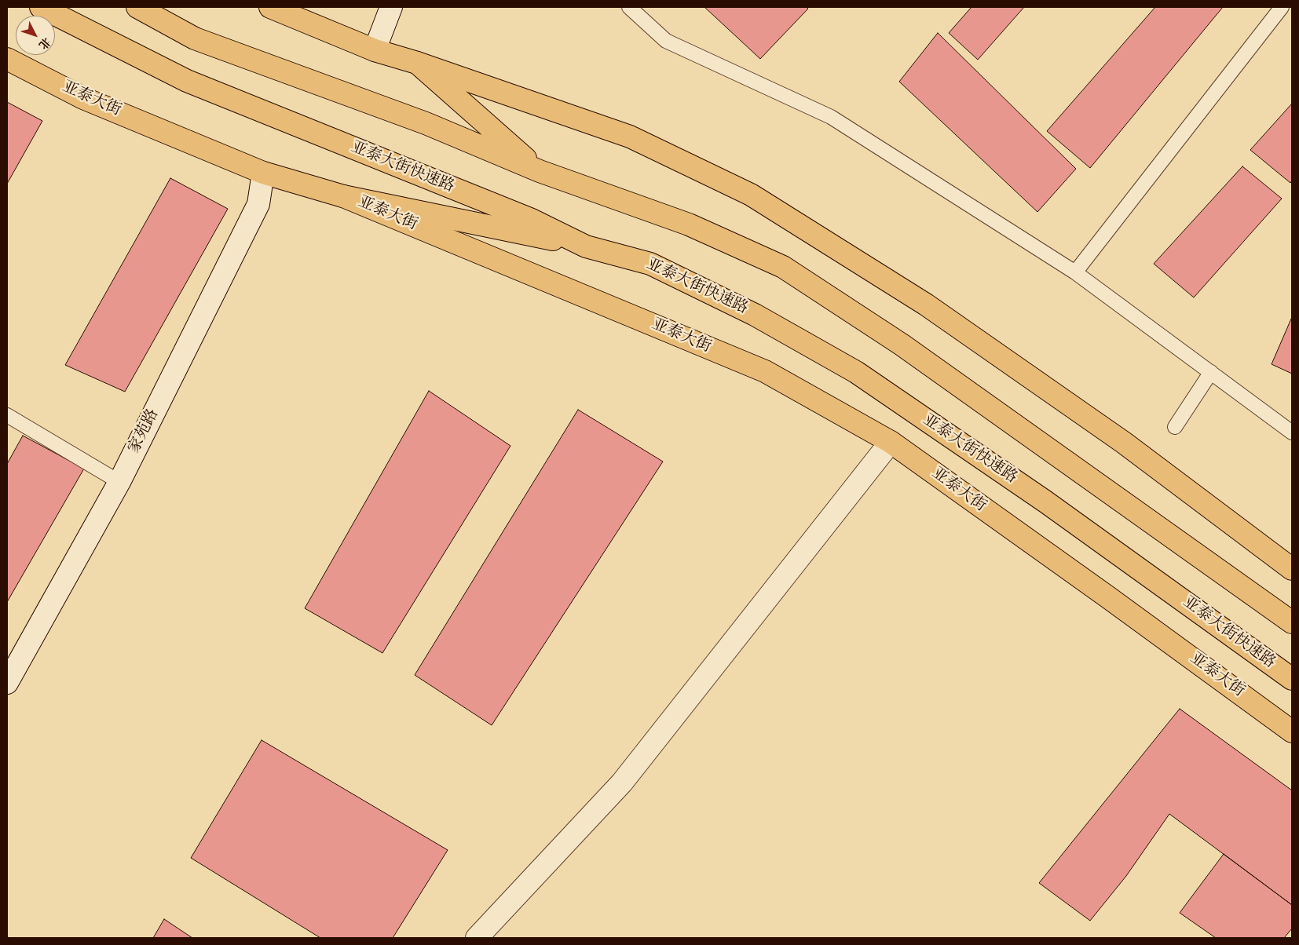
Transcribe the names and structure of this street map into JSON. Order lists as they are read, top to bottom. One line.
{"streets":{"main road":["亚泰大街","亚泰大街快速路"],"street":["家苑路"]},"crossings":[["亚泰大街","家苑路"]],"north":"bottom right"}
